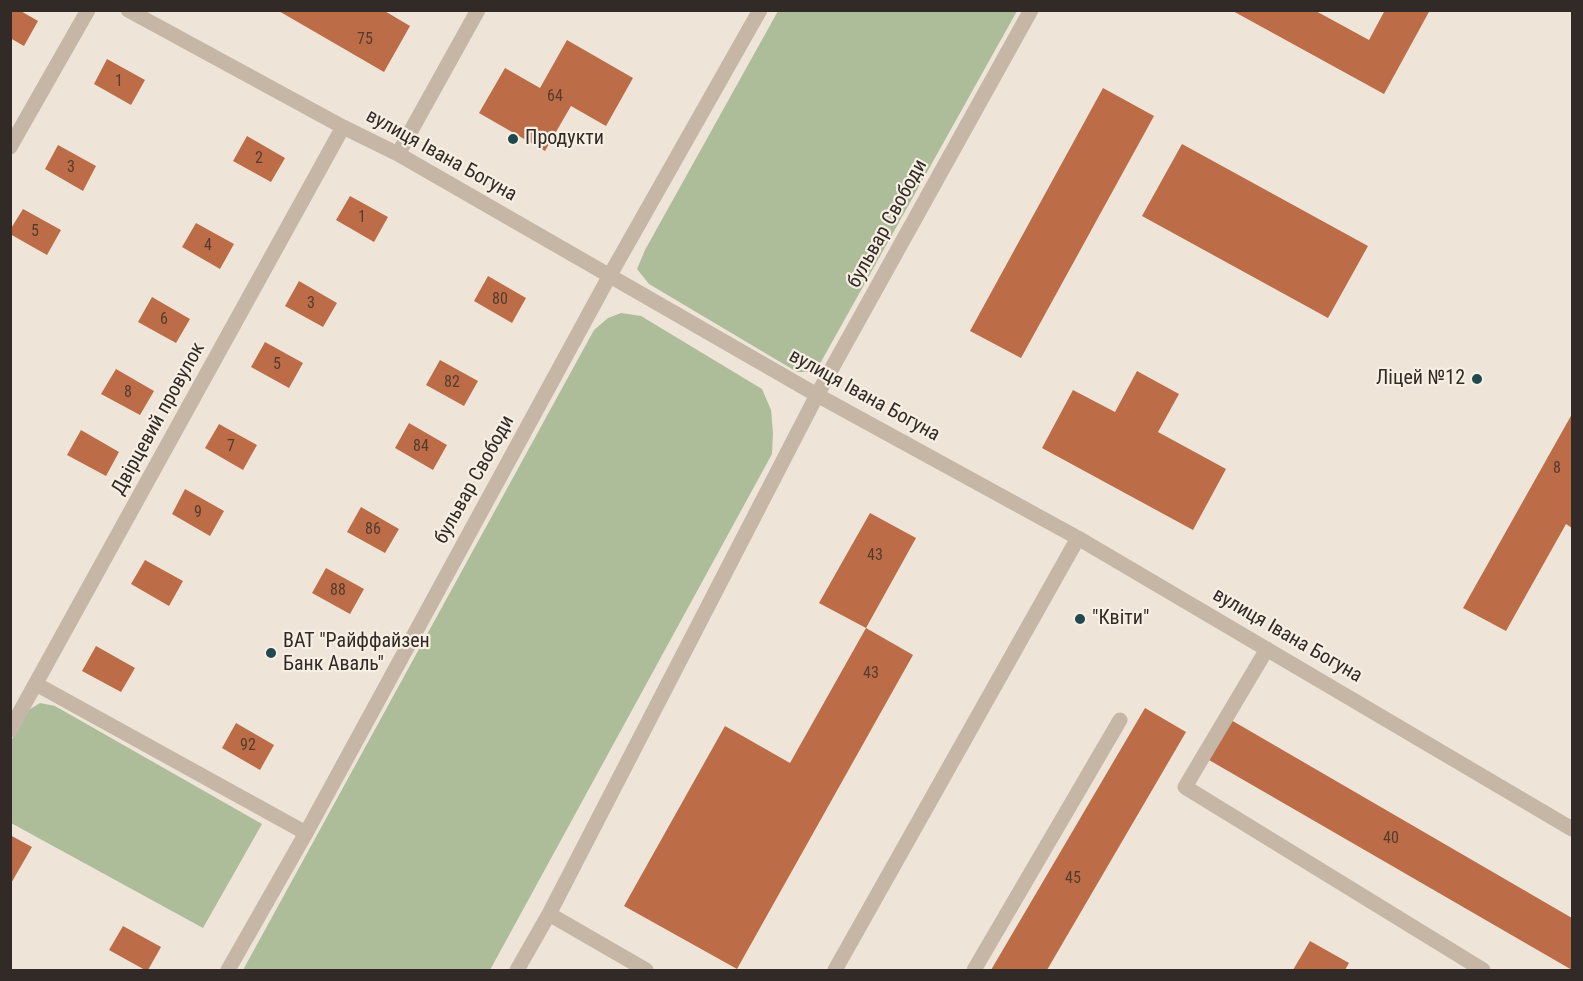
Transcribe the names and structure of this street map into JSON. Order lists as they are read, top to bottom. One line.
{"streets":{"street":["вулиця Івана Богуна","бульвар Свободи","Двірцевий провулок"]},"crossings":[["вулиця Івана Богуна","бульвар Свободи"],["вулиця Івана Богуна","Двірцевий провулок"]],"places":["Продукти","Ліцей №12","\"Квіти\"","ВАТ \"Райффайзен Банк Аваль\""],"house_numbers":["75","1","64","2","3","1","5","4","80","3","6","5","82","8","7","84","8","9","86","43","88","43","92","40","45"]}
